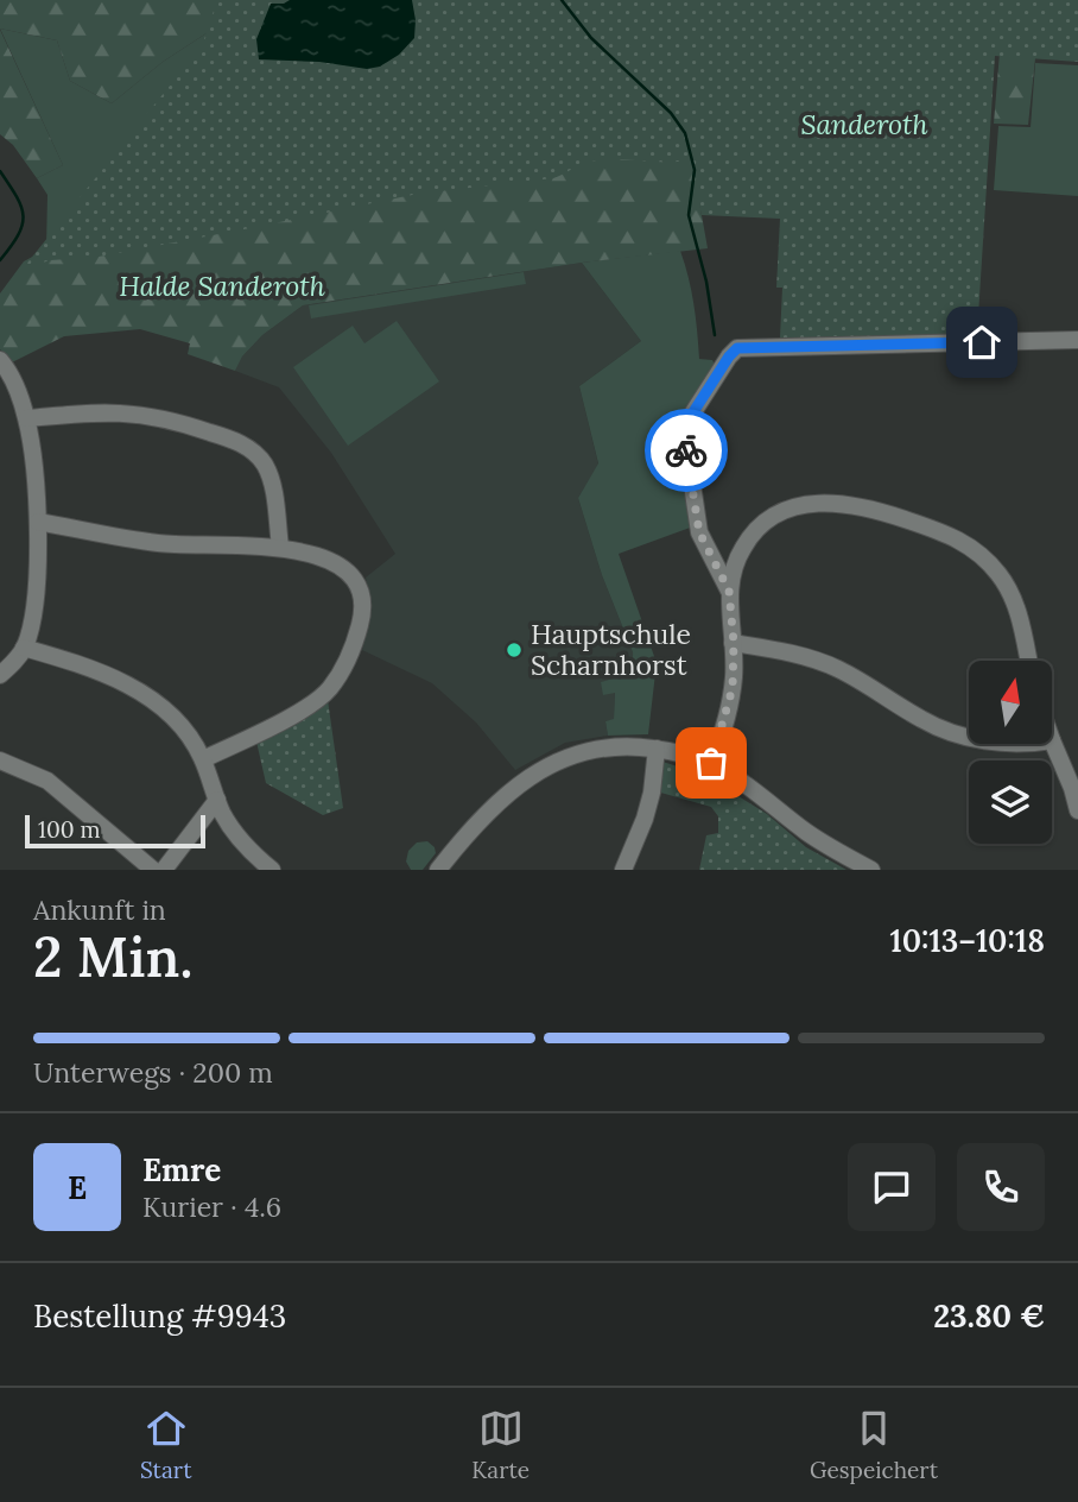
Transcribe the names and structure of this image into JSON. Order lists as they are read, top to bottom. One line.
{"parks":["Sanderoth","Halde Sanderoth"],"places":["Hauptschule Scharnhorst"],"scale_bar":"100 m","north":"top","page":{"scale":"100 m","heading":["2 Min.","Ankunft in","10:13–10:18"],"panel":["Emre","Kurier · 4.6","Bestellung #9943","23.80 €"],"bar":"Unterwegs · 200 m","round":"E","tabs":["Start","Karte","Gespeichert"]}}
